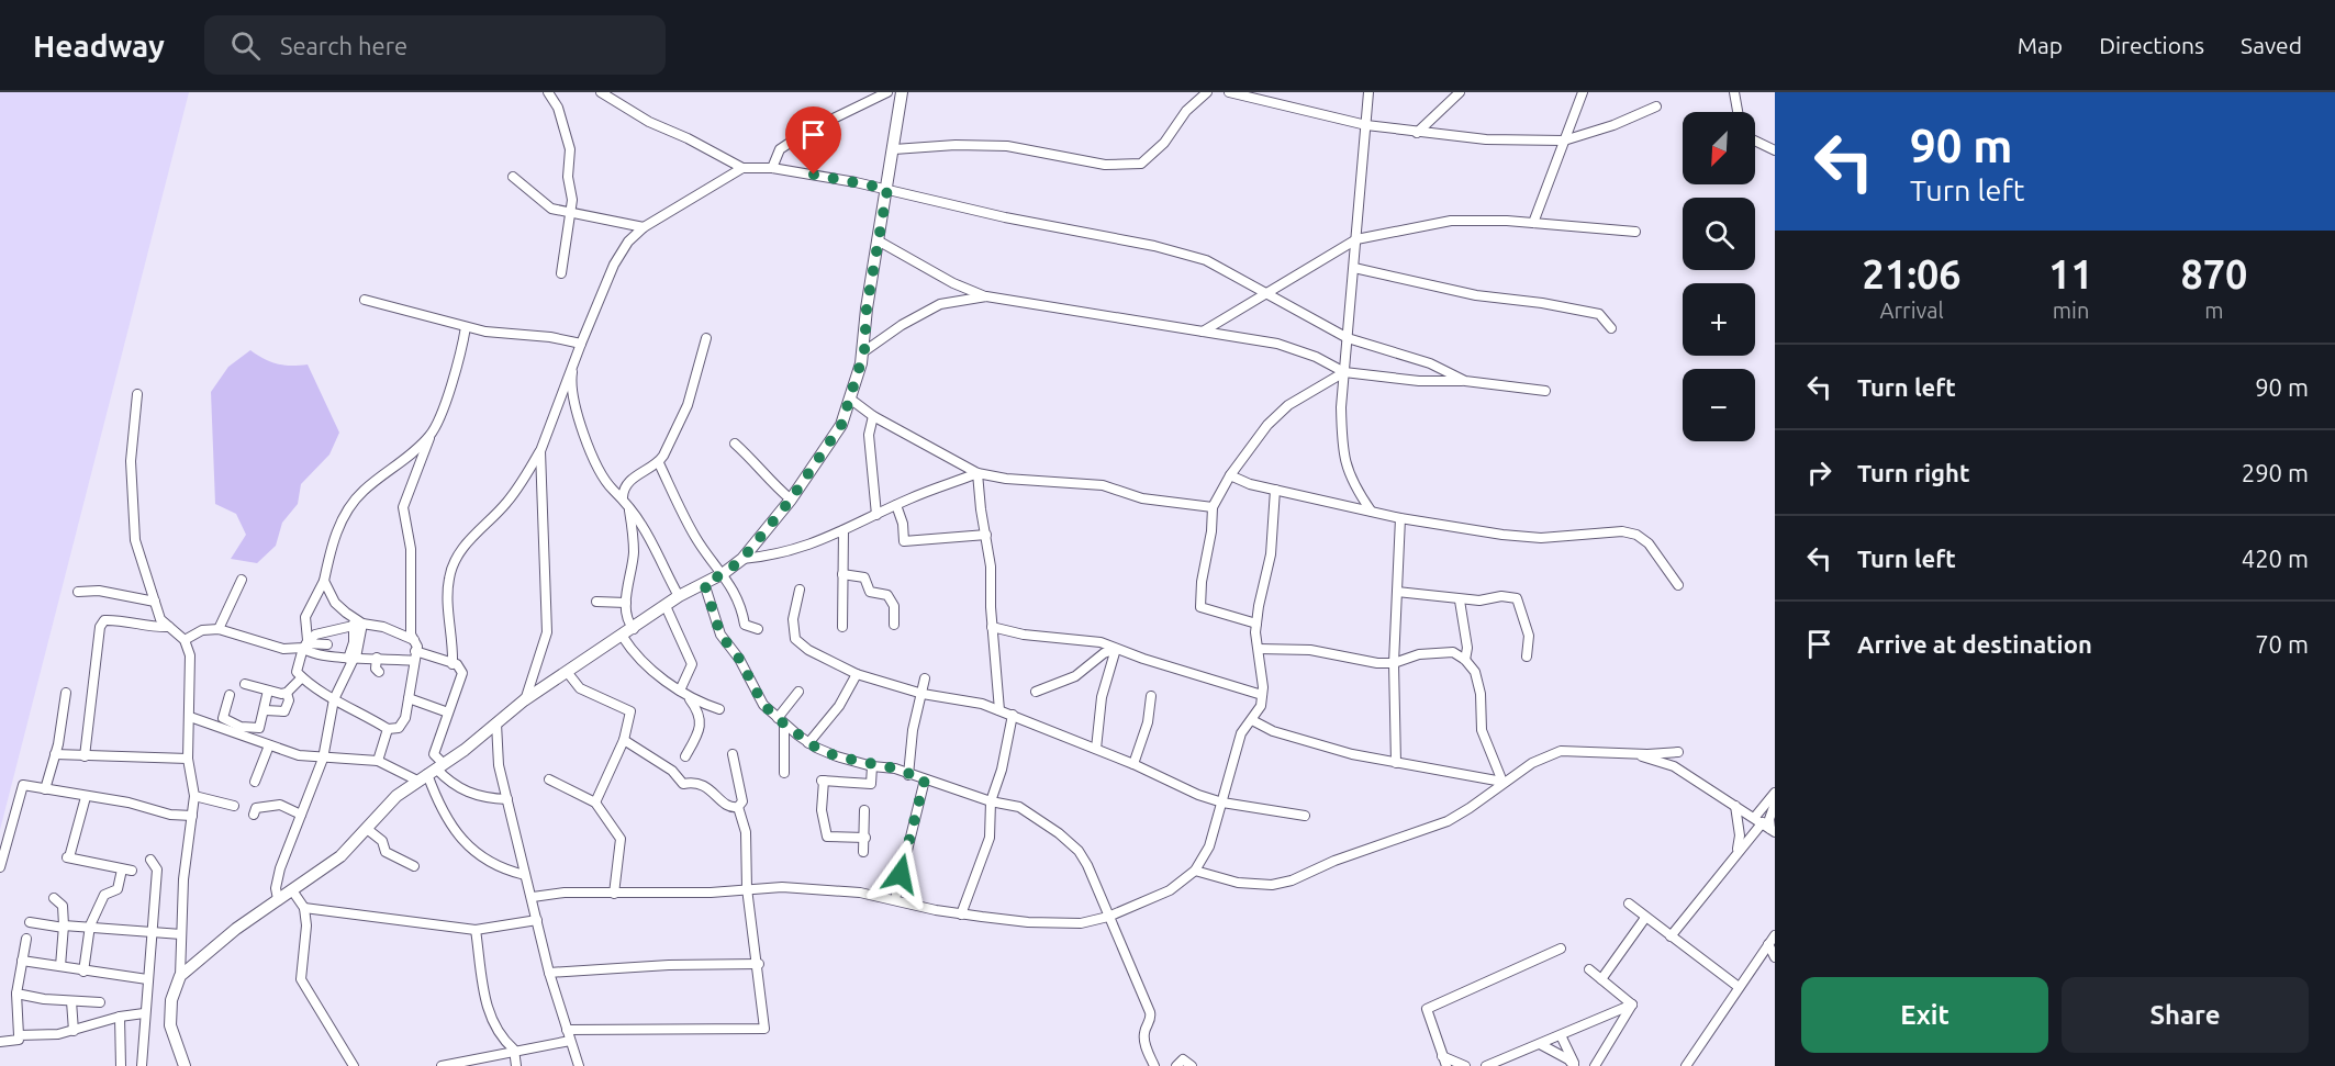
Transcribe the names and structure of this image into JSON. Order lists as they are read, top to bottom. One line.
{"north":"bottom left","page":{"header":"Headway","search":"Search here","nav":["Map","Directions","Saved"],"turn":["90 m","Turn left"],"map_buttons":["+","−"],"eta":["21:06","Arrival","11","min","870","m"],"list":[{"name":"Turn left","value":"90 m"},{"name":"Turn right","value":"290 m"},{"name":"Turn left","value":"420 m"},{"name":"Arrive at destination","value":"70 m"}],"buttons":["Exit","Share"]}}
